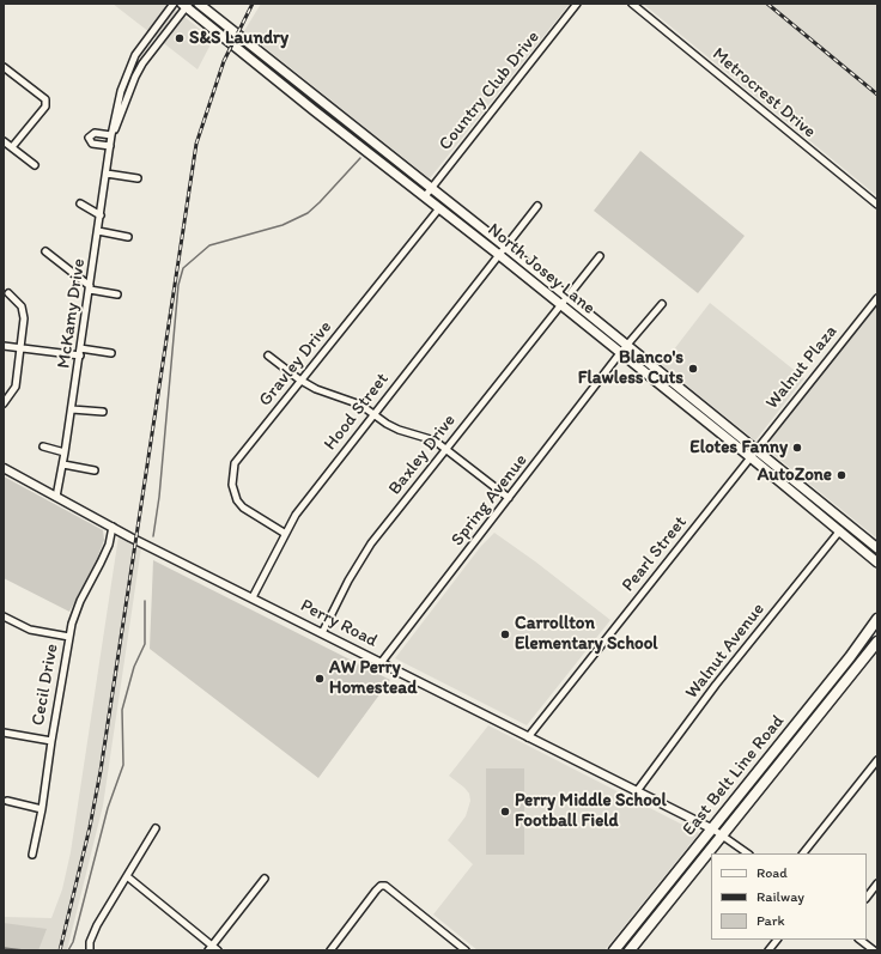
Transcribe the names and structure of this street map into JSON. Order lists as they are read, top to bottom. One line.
{"streets":{"main road":["North Josey Lane","East Belt Line Road"],"street":["Country Club Drive","Metrocrest Drive","McKamy Drive","Gravley Drive","Walnut Plaza","Hood Street","Baxley Drive","Spring Avenue","Pearl Street","Perry Road","Walnut Avenue","Cecil Drive"]},"crossings":[["Country Club Drive","North Josey Lane"],["North Josey Lane","McKamy Drive"],["North Josey Lane","Gravley Drive"],["North Josey Lane","Walnut Plaza"],["North Josey Lane","Hood Street"],["North Josey Lane","Baxley Drive"],["North Josey Lane","Spring Avenue"],["North Josey Lane","Pearl Street"],["North Josey Lane","Walnut Avenue"],["McKamy Drive","Perry Road"],["Gravley Drive","Hood Street"],["Walnut Plaza","Pearl Street"],["Hood Street","Perry Road"],["Baxley Drive","Perry Road"],["Spring Avenue","Perry Road"],["Pearl Street","Perry Road"],["Perry Road","Walnut Avenue"],["Perry Road","Cecil Drive"],["Perry Road","East Belt Line Road"]],"places":["S&S Laundry","Blanco's Flawless Cuts","Elotes Fanny","AutoZone","Carrollton Elementary School","AW Perry Homestead","Perry Middle School Football Field"],"legend":["Road","Railway","Park"]}
